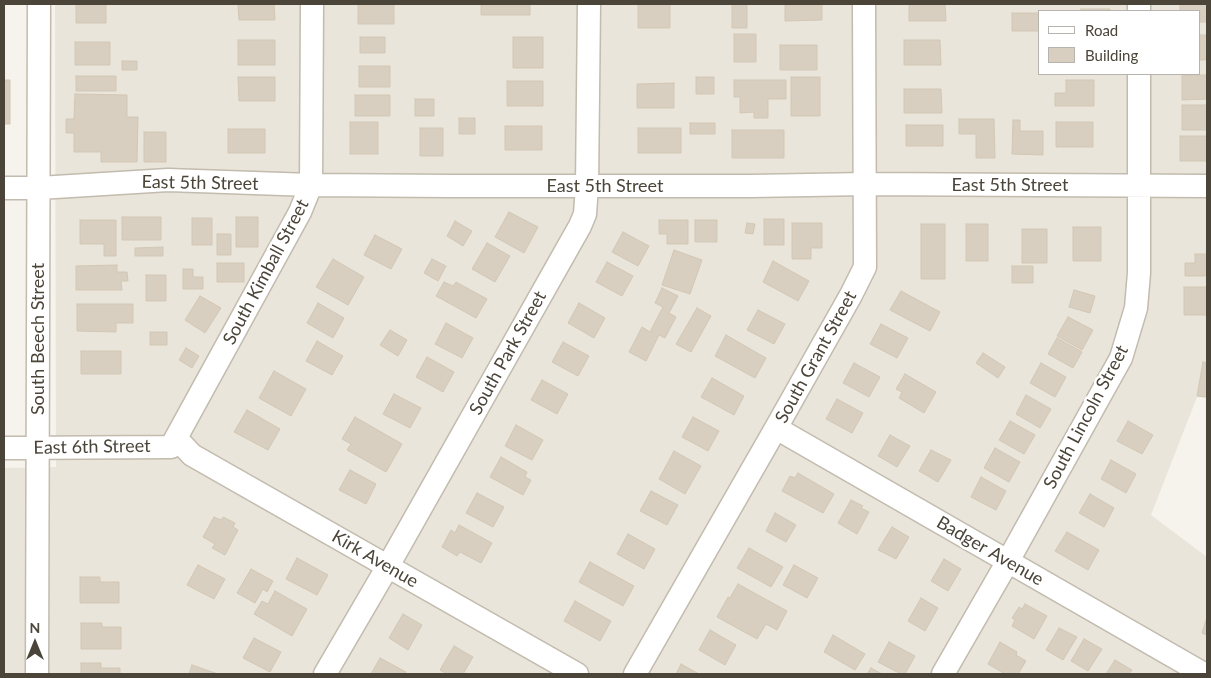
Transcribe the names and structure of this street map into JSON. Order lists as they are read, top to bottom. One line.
{"streets":{"street":["East 5th Street","South Kimball Street","South Beech Street","South Park Street","South Grant Street","South Lincoln Street","East 6th Street","Badger Avenue","Kirk Avenue"]},"crossings":[["East 5th Street","South Kimball Street"],["East 5th Street","South Beech Street"],["East 5th Street","South Park Street"],["East 5th Street","South Grant Street"],["East 5th Street","South Lincoln Street"],["South Kimball Street","East 6th Street"],["South Kimball Street","Kirk Avenue"],["South Beech Street","East 6th Street"],["South Park Street","Kirk Avenue"],["South Grant Street","Badger Avenue"],["South Lincoln Street","Badger Avenue"],["East 6th Street","Kirk Avenue"]],"legend":["Road","Building"],"north":"top"}
